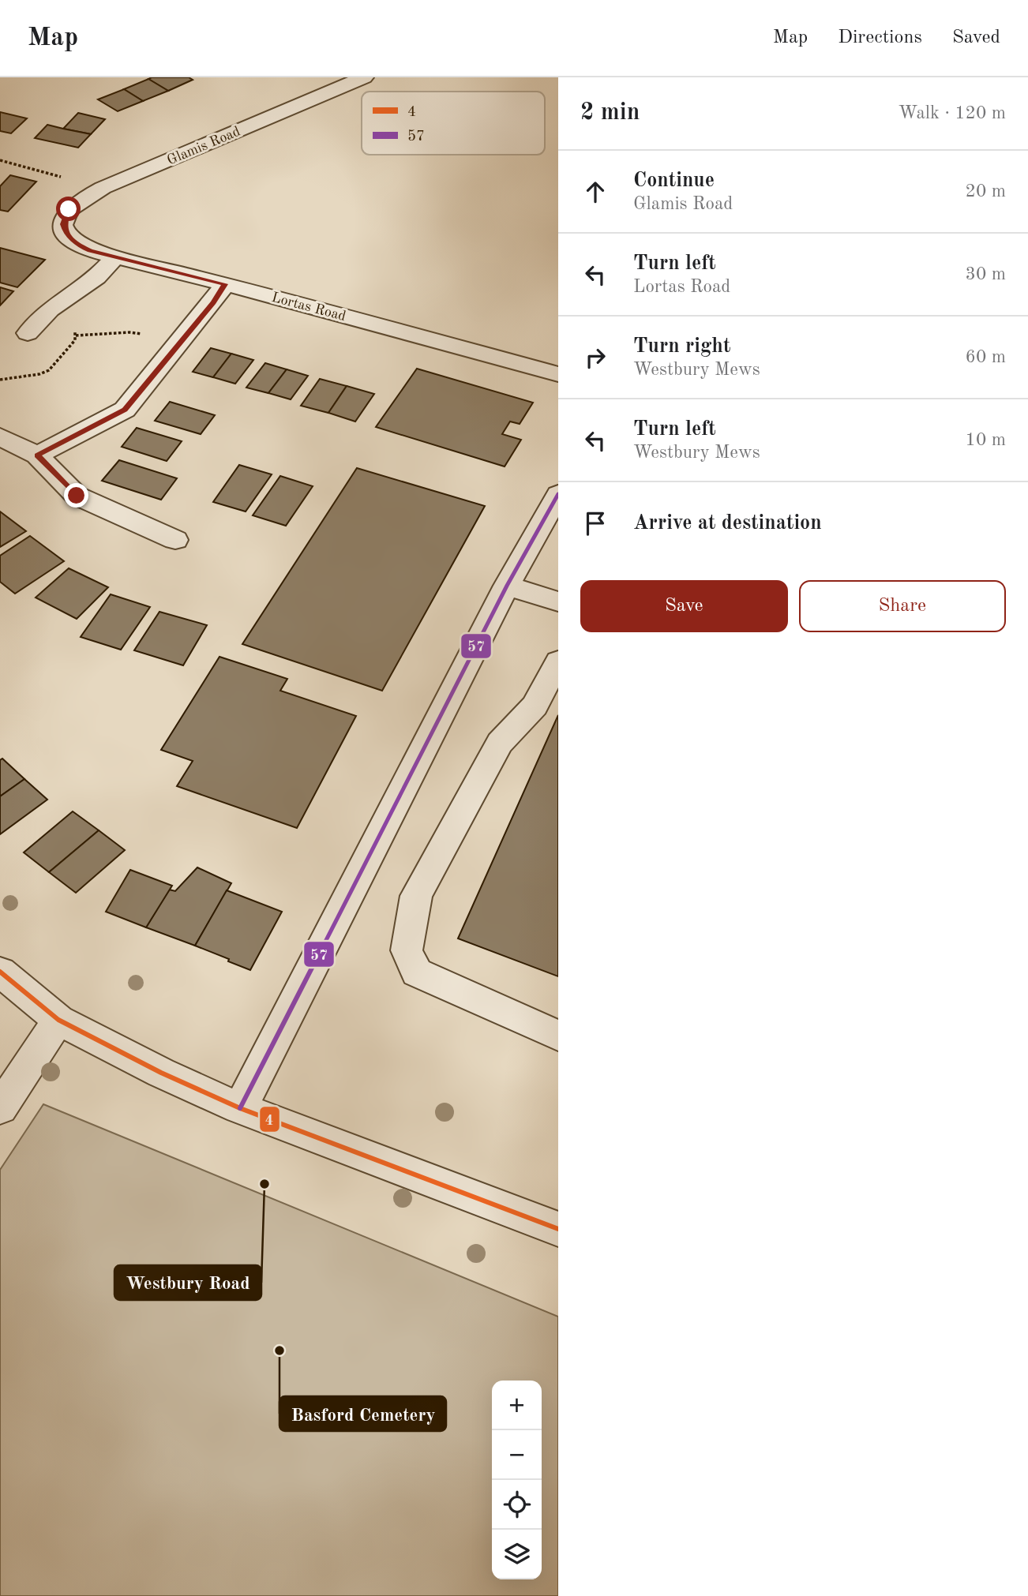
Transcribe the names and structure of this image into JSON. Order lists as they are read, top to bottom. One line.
{"streets":{"street":["Glamis Road","Lortas Road"]},"crossings":[["Glamis Road","Lortas Road"]],"places":["Westbury Road","Basford Cemetery"],"lines":["transit line 57","transit line 4"],"legend":["4","57"],"page":{"header":"Map","nav":["Map","Directions","Saved"],"heading":["2 min","Walk · 120 m"],"list":[["Continue","Glamis Road","20 m"],["Turn left","Lortas Road","30 m"],["Turn right","Westbury Mews","60 m"],["Turn left","Westbury Mews","10 m"],"Arrive at destination"],"buttons":["Save","Share"],"map_buttons":["+","−"]}}
